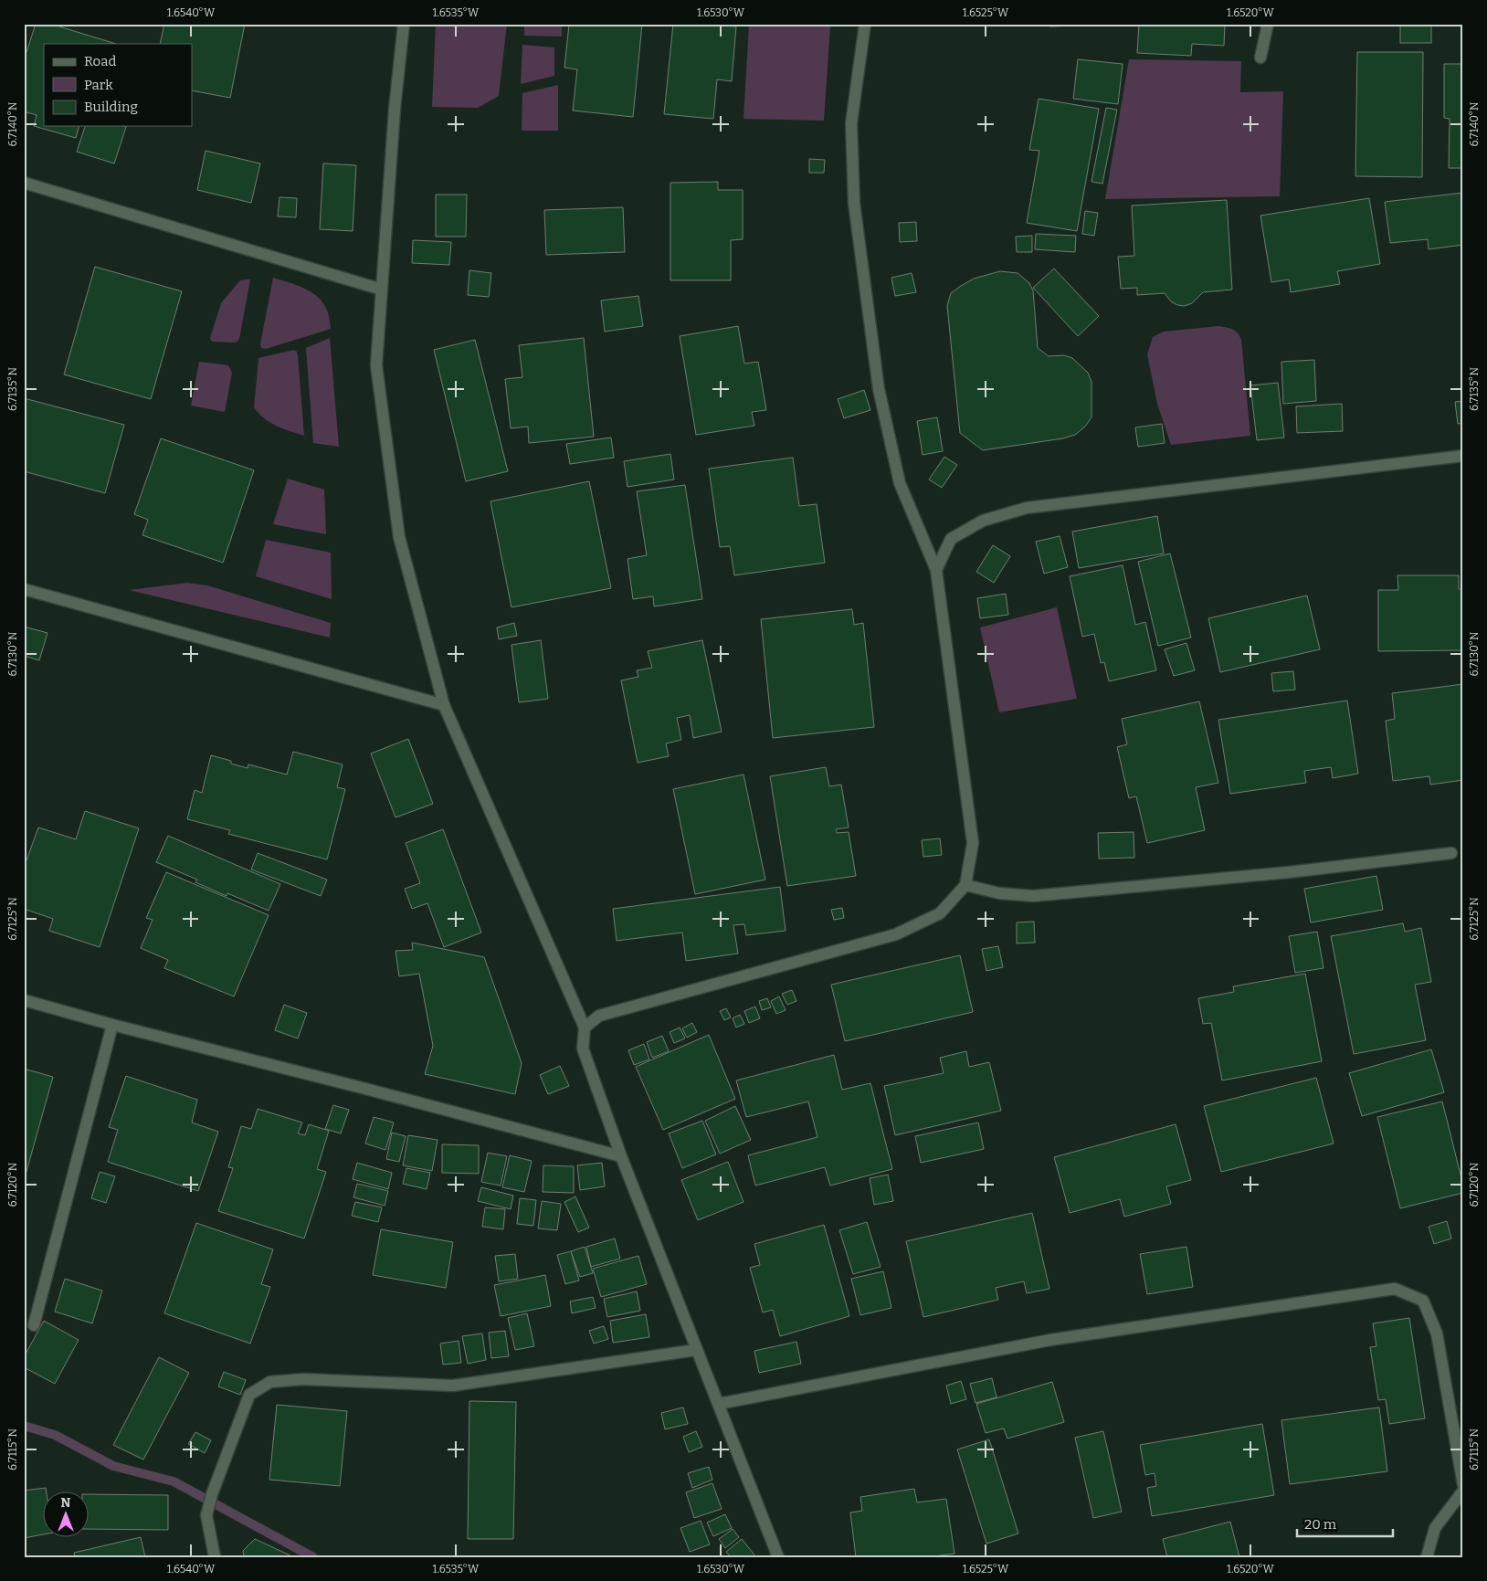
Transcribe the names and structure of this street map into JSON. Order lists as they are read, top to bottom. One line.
{"legend":["Road","Park","Building"],"scale_bar":"20 m","north":"top","coordinates":["1.6540°W","1.6535°W","1.6530°W","1.6525°W","1.6520°W","6.7140°N","6.7135°N","6.7130°N","6.7125°N","6.7120°N","6.7115°N"]}
